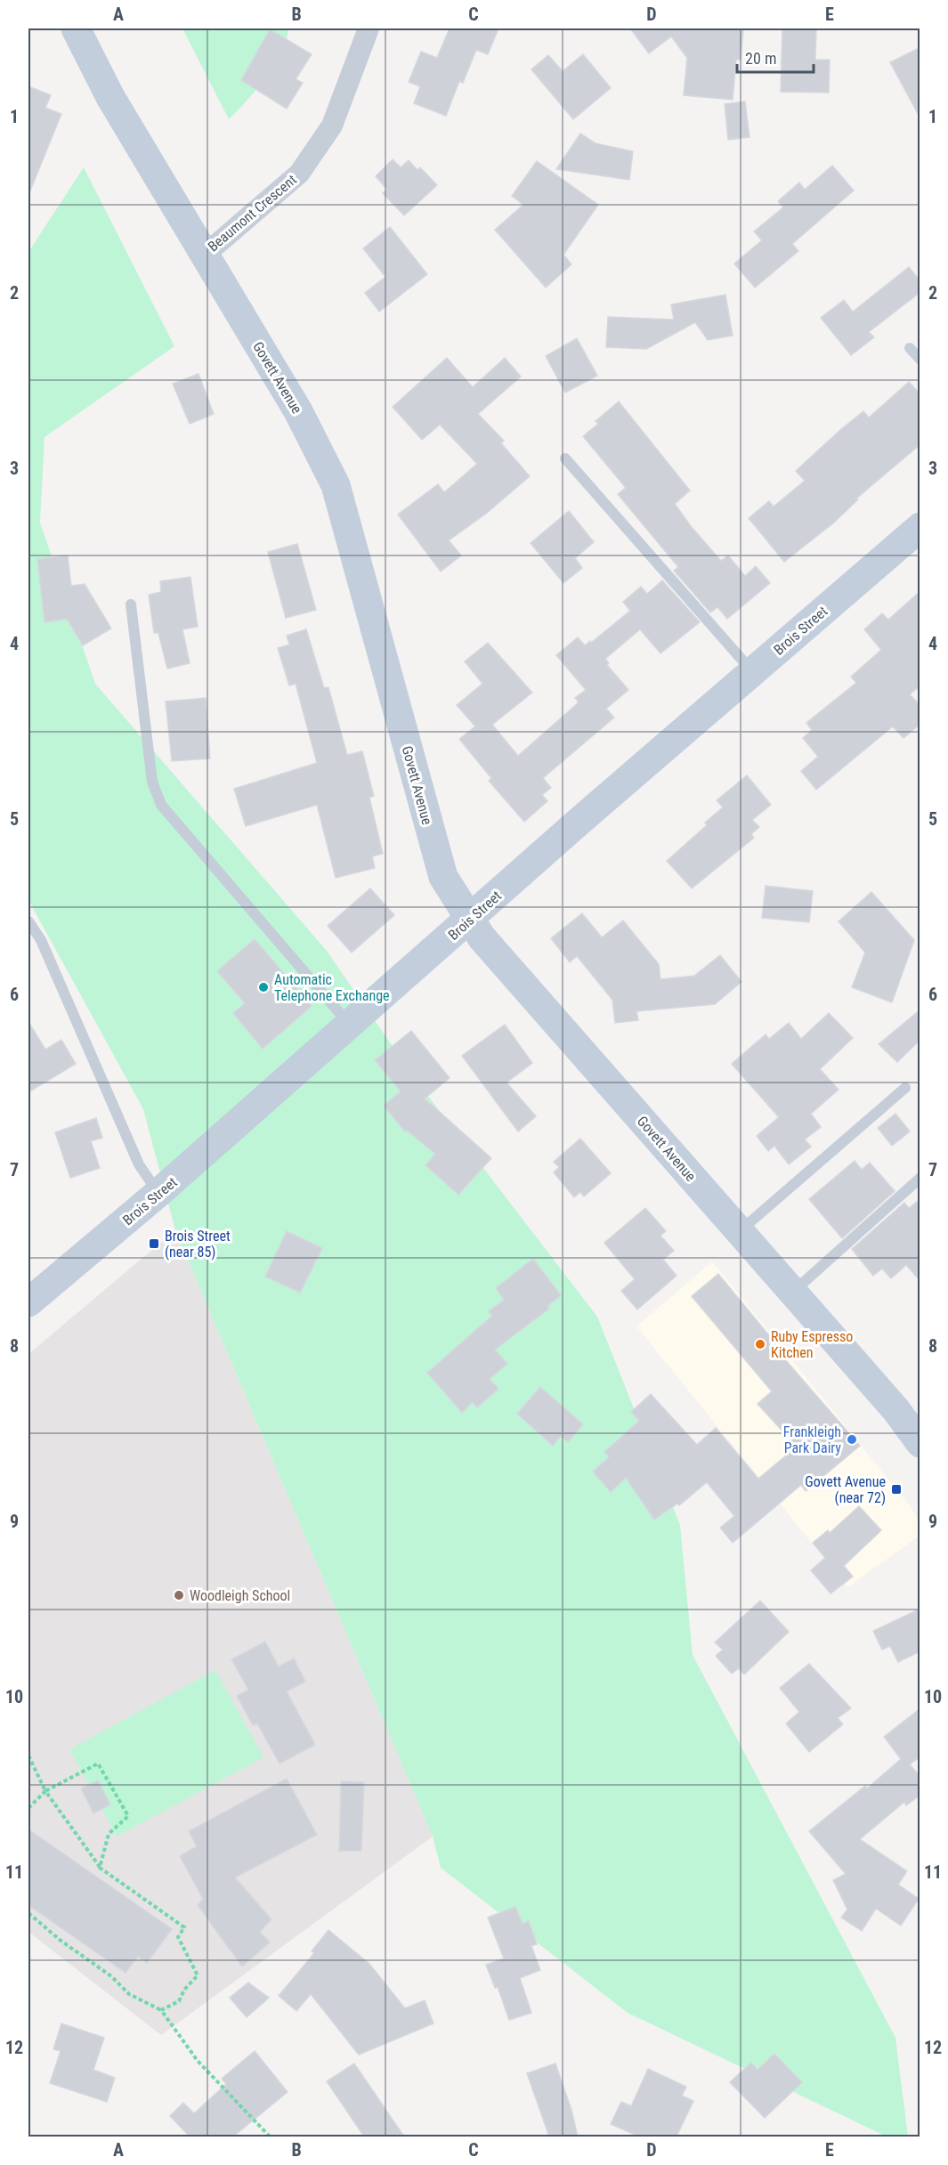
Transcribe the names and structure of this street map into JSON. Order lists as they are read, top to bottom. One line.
{"streets":{"street":["Beaumont Crescent","Govett Avenue","Brois Street"]},"crossings":[["Beaumont Crescent","Govett Avenue"],["Govett Avenue","Brois Street"]],"places":{"other":["Automatic Telephone Exchange","Ruby Espresso Kitchen","Frankleigh Park Dairy","Woodleigh School"],"transit":["Brois Street (near 85)","Govett Avenue (near 72)"]},"scale_bar":"20 m","grid":{"columns":["A","B","C","D","E"],"rows":["1","2","3","4","5","6","7","8","9","10","11","12"]}}
